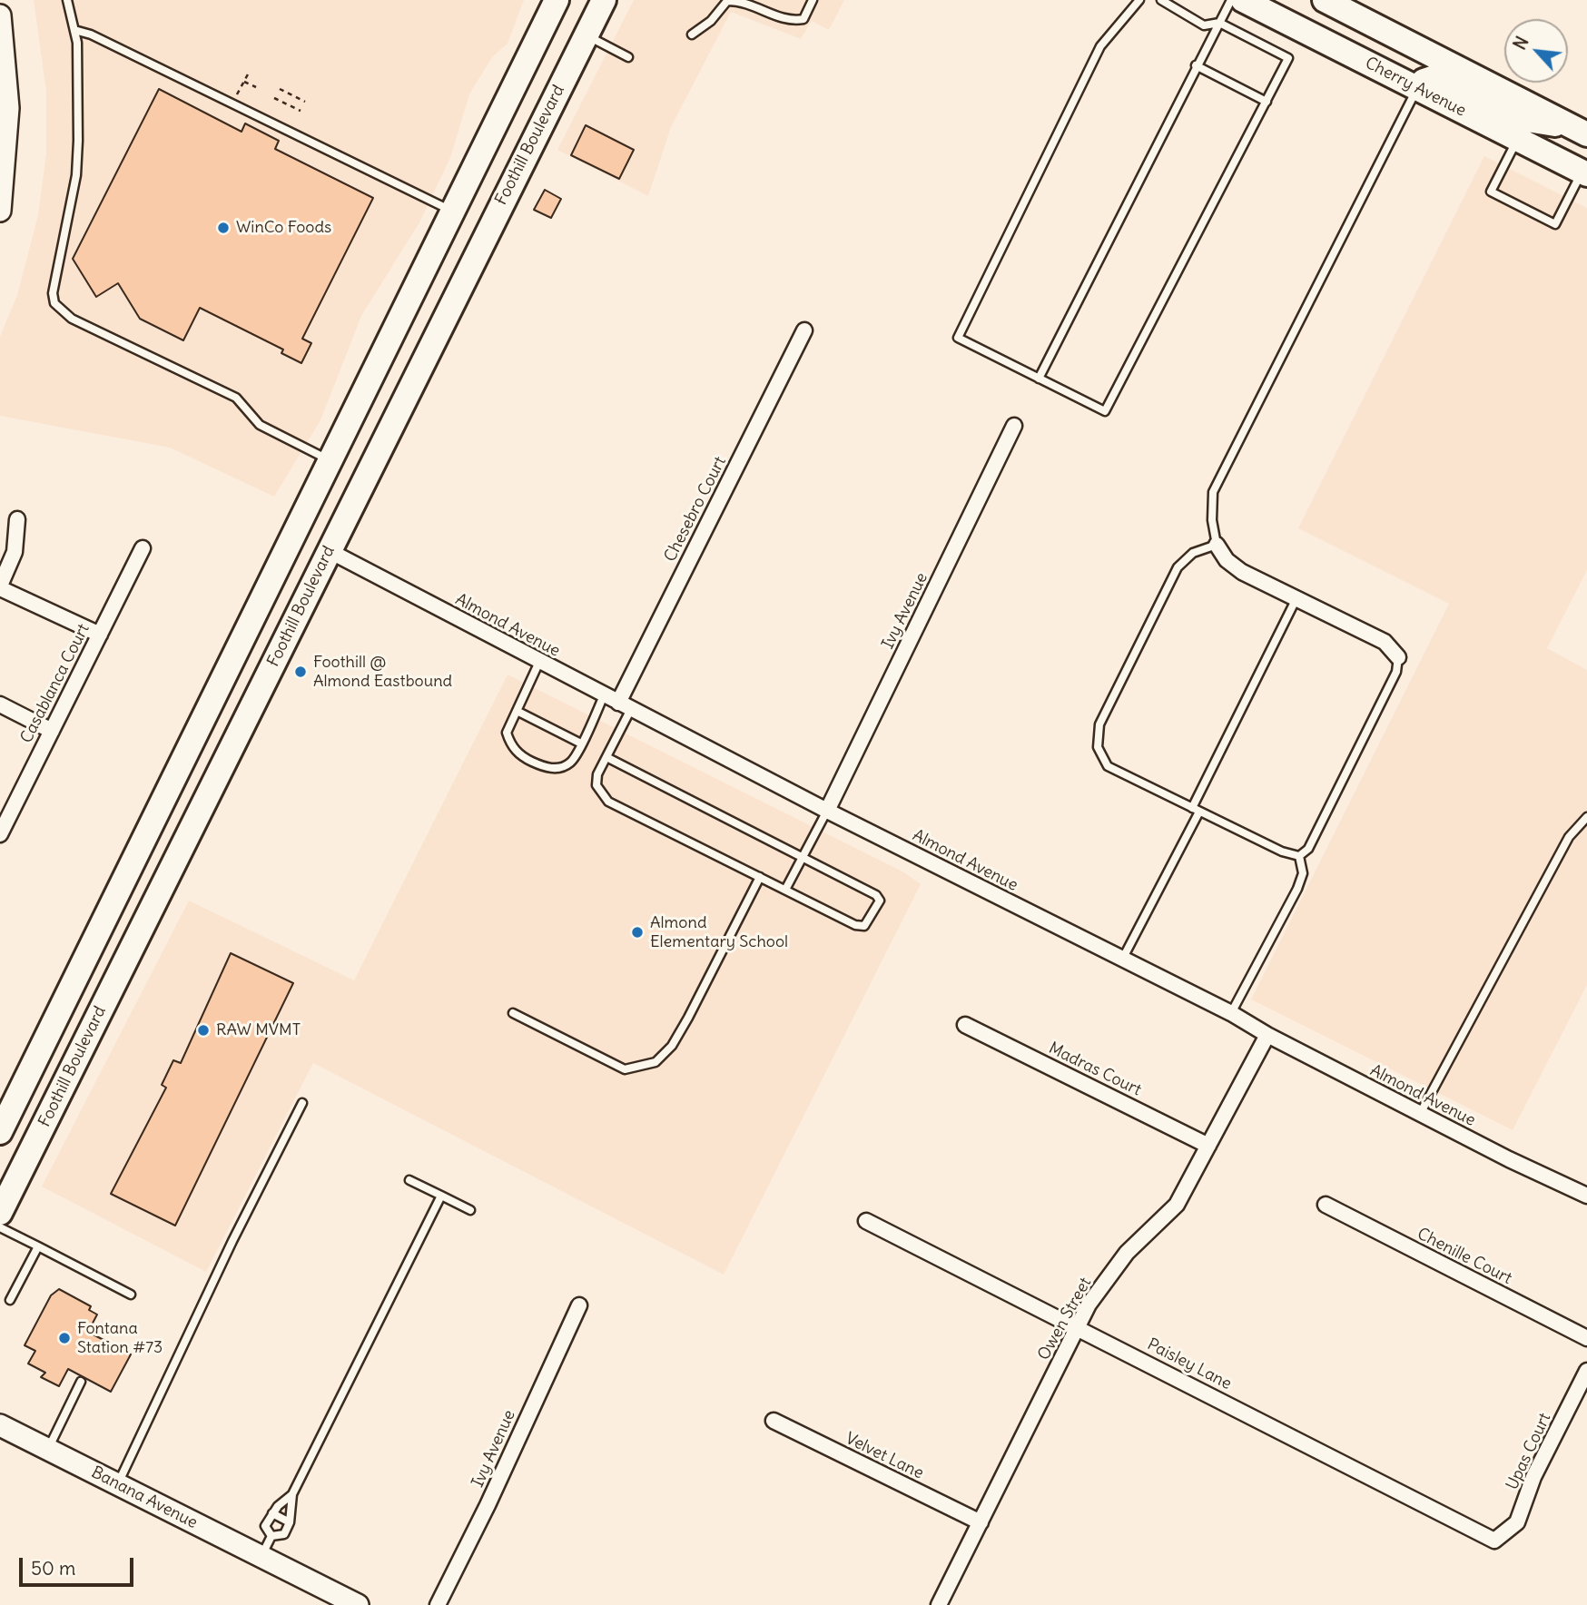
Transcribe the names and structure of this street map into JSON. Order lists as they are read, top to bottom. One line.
{"streets":{"main road":["Cherry Avenue","Foothill Boulevard"],"street":["Chesebro Court","Ivy Avenue","Almond Avenue","Casablanca Court","Madras Court","Chenille Court","Owen Street","Paisley Lane","Upas Court","Velvet Lane","Banana Avenue"]},"crossings":[["Foothill Boulevard","Almond Avenue"],["Chesebro Court","Almond Avenue"],["Ivy Avenue","Almond Avenue"],["Almond Avenue","Owen Street"],["Madras Court","Owen Street"],["Owen Street","Paisley Lane"],["Owen Street","Velvet Lane"],["Paisley Lane","Upas Court"]],"places":["WinCo Foods","Foothill @ Almond Eastbound","Almond Elementary School","RAW MVMT","Fontana Station #73"],"scale_bar":"50 m","north":"top left"}
